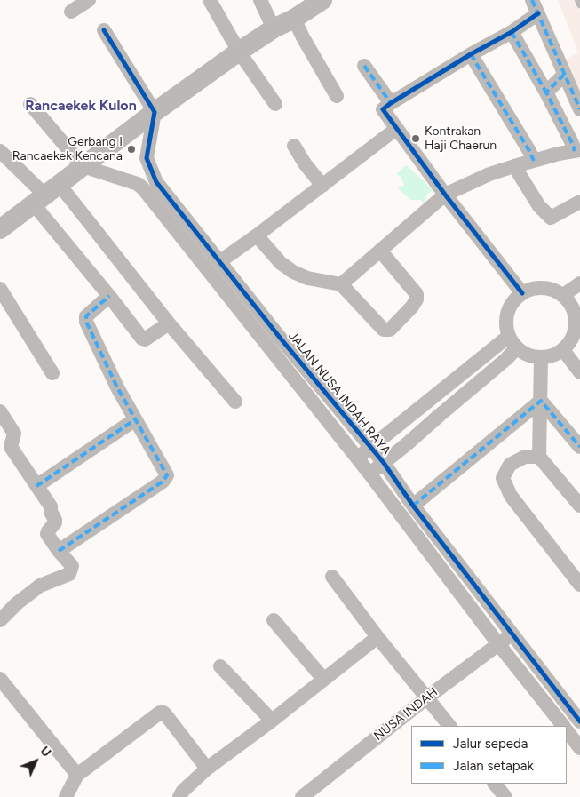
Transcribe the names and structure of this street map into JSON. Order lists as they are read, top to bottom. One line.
{"streets":{"street":["JALAN NUSA INDAH RAYA","NUSA INDAH"]},"crossings":[["JALAN NUSA INDAH RAYA","NUSA INDAH"]],"districts":["Rancaekek Kulon"],"places":["Kontrakan Haji Chaerun","Gerbang I Rancaekek Kencana"],"legend":["Jalur sepeda","Jalan setapak"],"north":"top right"}
